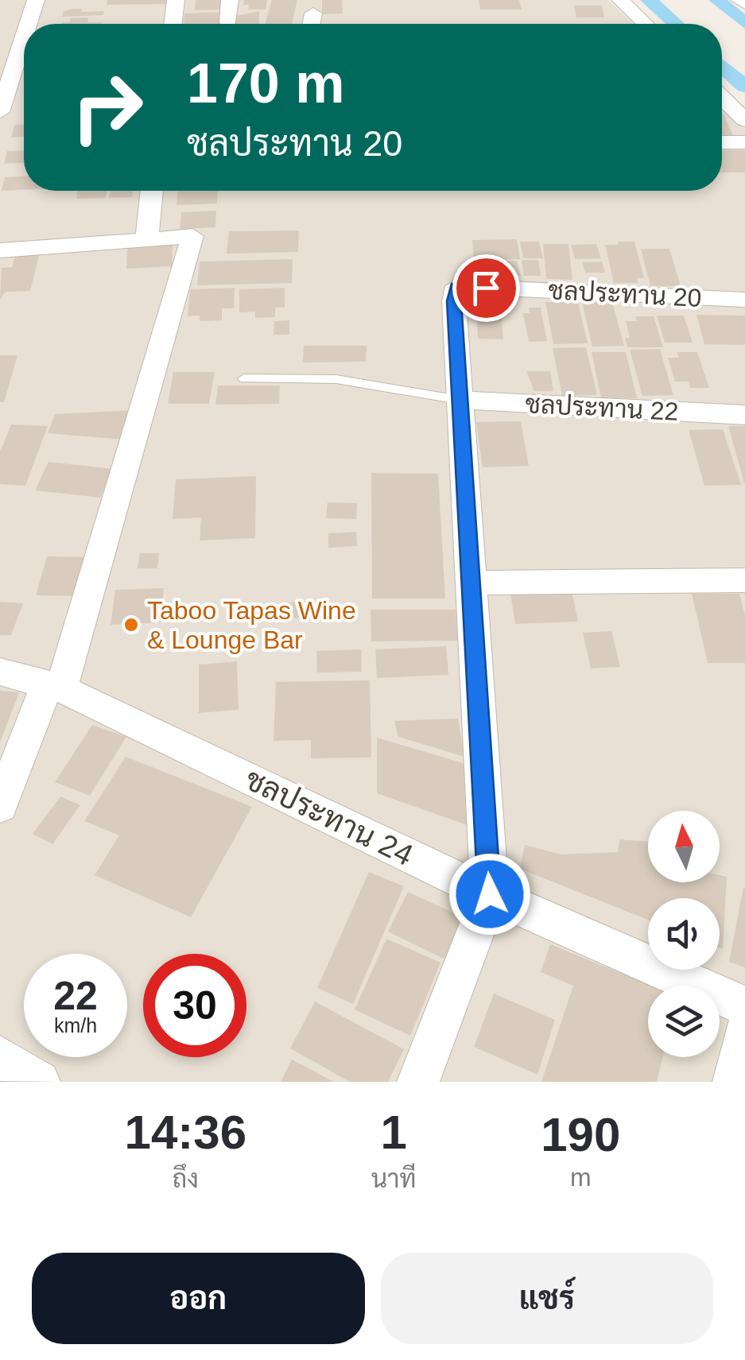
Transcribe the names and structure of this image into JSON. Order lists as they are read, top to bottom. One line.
{"streets":{"street":["ชลประทาน 20","ชลประทาน 22","ชลประทาน 24"]},"crossings":[["ชลประทาน 20","ชลประทาน 22"]],"places":["Taboo Tapas Wine & Lounge Bar"],"north":"top","page":{"turn":["170 m","ชลประทาน 20"],"speed":"22 km/h","limit":"30","eta":["14:36","ถึง","1","นาที","190","m"],"buttons":["ออก","แชร์"]}}
